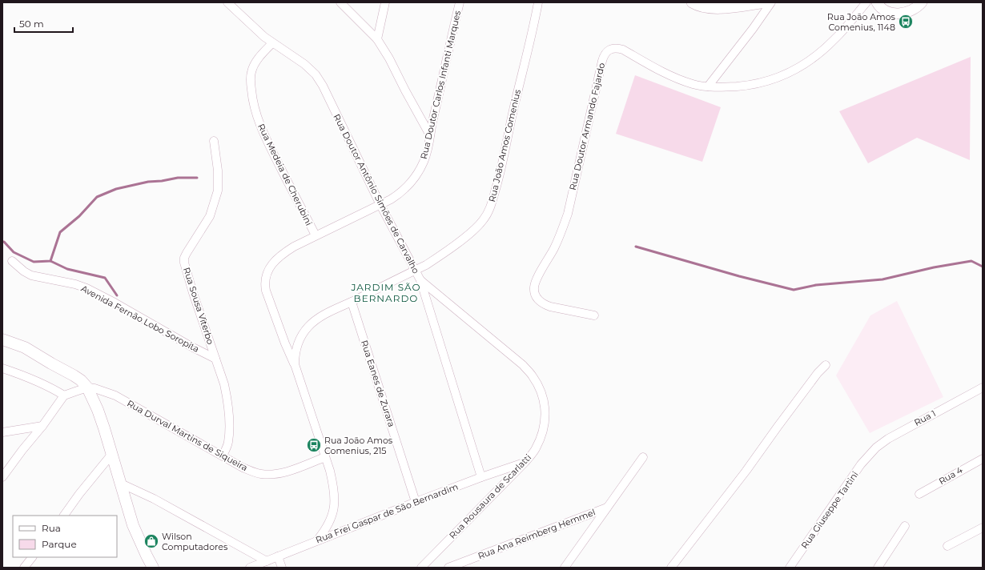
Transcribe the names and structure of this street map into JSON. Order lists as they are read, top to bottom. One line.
{"streets":{"street":["Rua Doutor Carlos Infanti Marques","Rua Doutor Armando Fajardo","Rua João Amos Comenius","Rua Medeia de Cherubini","Rua Doutor Antônio Simões de Carvalho","Rua Sousa Viterbo","Avenida Fernão Lobo Soropita","Rua Eanes de Zurara","Rua 1","Rua Durval Martins de Siqueira","Rua 4","Rua Rousaura de Scarlatti","Rua Giuseppe Tartini","Rua Frei Gaspar de São Bernardim","Rua Ana Reimberg Hemmel"]},"crossings":[["Rua Doutor Carlos Infanti Marques","Rua João Amos Comenius"],["Rua Doutor Carlos Infanti Marques","Rua Medeia de Cherubini"],["Rua Doutor Carlos Infanti Marques","Rua Doutor Antônio Simões de Carvalho"],["Rua João Amos Comenius","Rua Doutor Antônio Simões de Carvalho"],["Rua João Amos Comenius","Rua Eanes de Zurara"],["Rua João Amos Comenius","Rua Durval Martins de Siqueira"],["Rua João Amos Comenius","Rua Frei Gaspar de São Bernardim"],["Rua Medeia de Cherubini","Rua Doutor Antônio Simões de Carvalho"],["Rua Doutor Antônio Simões de Carvalho","Rua Rousaura de Scarlatti"],["Rua Doutor Antônio Simões de Carvalho","Rua Frei Gaspar de São Bernardim"],["Rua Sousa Viterbo","Avenida Fernão Lobo Soropita"],["Rua Sousa Viterbo","Rua Durval Martins de Siqueira"],["Rua Eanes de Zurara","Rua Frei Gaspar de São Bernardim"],["Rua 1","Rua Giuseppe Tartini"],["Rua Rousaura de Scarlatti","Rua Frei Gaspar de São Bernardim"]],"districts":["JARDIM SÃO BERNARDO"],"places":{"bus stop":["Rua João Amos Comenius, 1148","Rua João Amos Comenius, 215"],"shop":["Wilson Computadores"]},"legend":["Rua","Parque"],"scale_bar":"50 m"}
